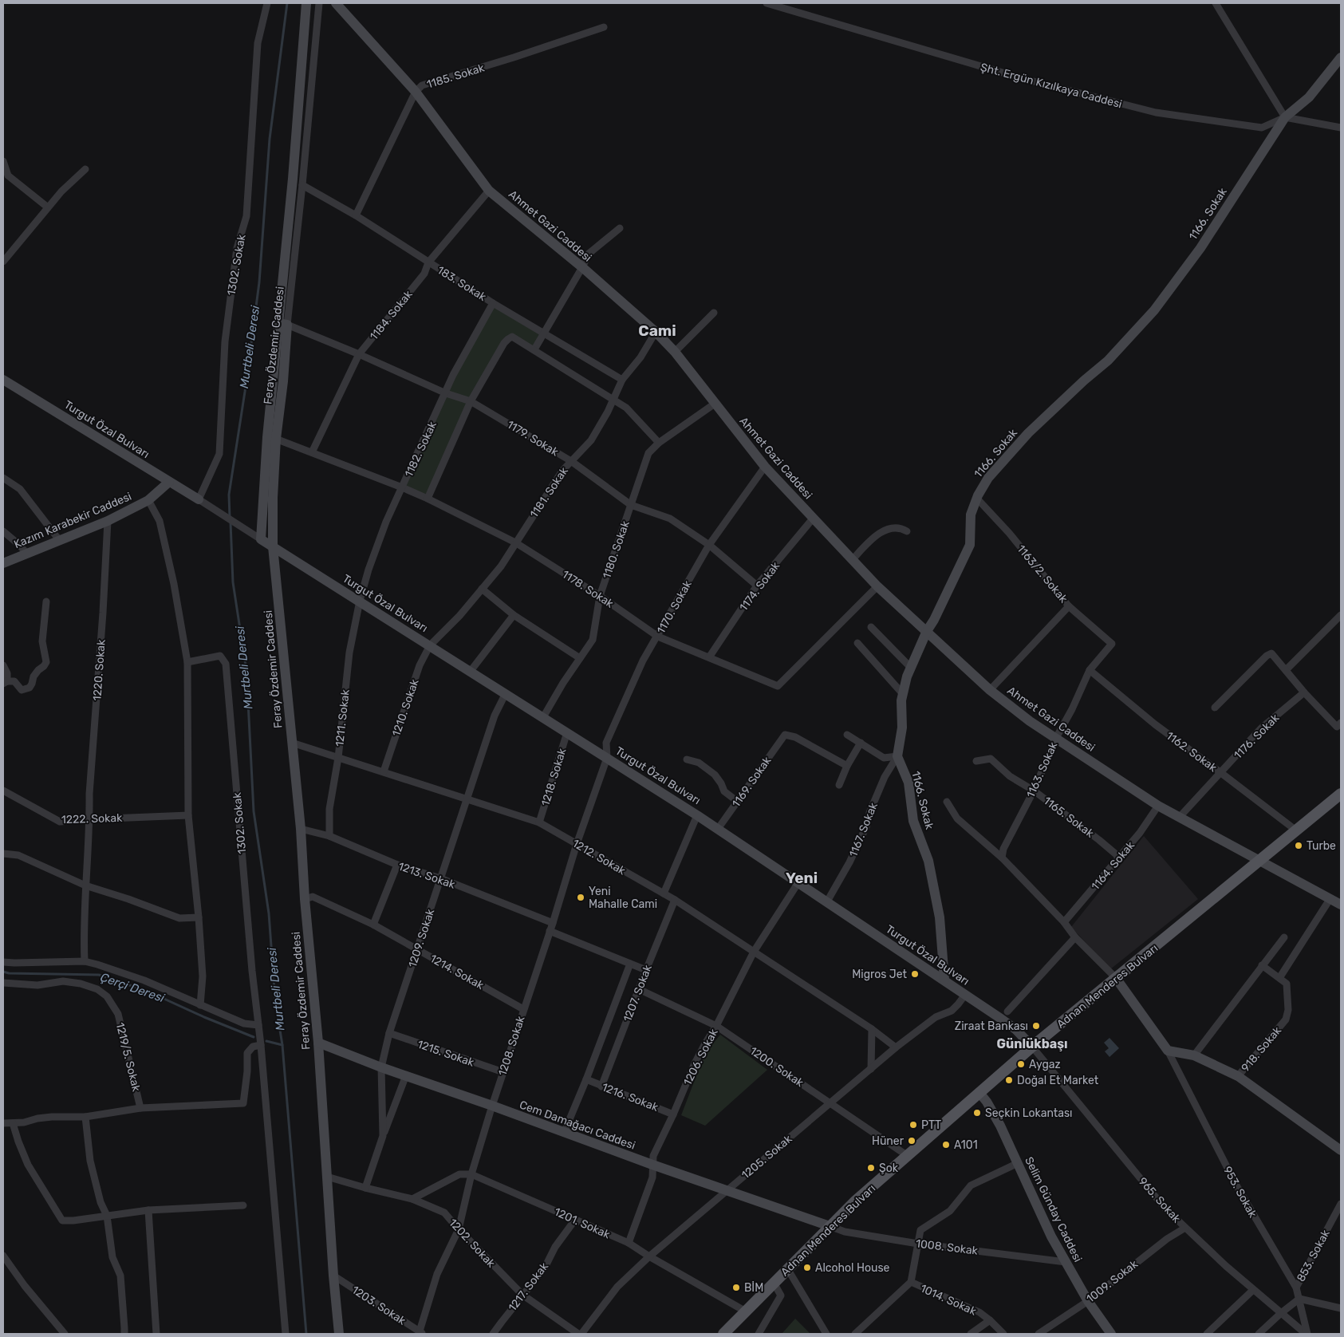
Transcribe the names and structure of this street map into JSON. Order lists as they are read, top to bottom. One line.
{"streets":{"main road":["Adnan Menderes Bulvarı"],"street":["1185. Sokak","Şht. Ergün Kızılkaya Caddesi","1166. Sokak","Ahmet Gazi Caddesi","1302. Sokak","183. Sokak","1184. Sokak","Feray Özdemir Caddesi","Turgut Özal Bulvarı","1179. Sokak","1182. Sokak","1181. Sokak","Kazım Karabekir Caddesi","1180. Sokak","1163/2. Sokak","1174. Sokak","1178. Sokak","1170. Sokak","1220. Sokak","1210. Sokak","1211. Sokak","1176. Sokak","1162. Sokak","1163. Sokak","1218. Sokak","1169. Sokak","1165. Sokak","1222. Sokak","1167. Sokak","1212. Sokak","1164. Sokak","1213. Sokak","1209. Sokak","1214. Sokak","1207. Sokak","1208. Sokak","918. Sokak","1215. Sokak","1219/5. Sokak","1206. Sokak","1200. Sokak","1216. Sokak","Cem Damağacı Caddesi","1205. Sokak","953. Sokak","965. Sokak","Selim Günday Caddesi","1201. Sokak","1202. Sokak","1008. Sokak","853. Sokak","1009. Sokak","1217. Sokak","1014. Sokak","1203. Sokak"]},"crossings":[["1185. Sokak","Ahmet Gazi Caddesi"],["1185. Sokak","183. Sokak"],["Şht. Ergün Kızılkaya Caddesi","1166. Sokak"],["1166. Sokak","Ahmet Gazi Caddesi"],["1166. Sokak","Turgut Özal Bulvarı"],["1166. Sokak","1163/2. Sokak"],["1166. Sokak","1167. Sokak"],["Ahmet Gazi Caddesi","1184. Sokak"],["Ahmet Gazi Caddesi","1181. Sokak"],["Ahmet Gazi Caddesi","1180. Sokak"],["Ahmet Gazi Caddesi","1174. Sokak"],["Ahmet Gazi Caddesi","1178. Sokak"],["Ahmet Gazi Caddesi","1170. Sokak"],["Ahmet Gazi Caddesi","1176. Sokak"],["Ahmet Gazi Caddesi","1163. Sokak"],["Ahmet Gazi Caddesi","1164. Sokak"],["Ahmet Gazi Caddesi","Adnan Menderes Bulvarı"],["1302. Sokak","Turgut Özal Bulvarı"],["183. Sokak","1184. Sokak"],["183. Sokak","Feray Özdemir Caddesi"],["183. Sokak","1182. Sokak"],["183. Sokak","1181. Sokak"],["1184. Sokak","1179. Sokak"],["1184. Sokak","1178. Sokak"],["Feray Özdemir Caddesi","Turgut Özal Bulvarı"],["Feray Özdemir Caddesi","1179. Sokak"],["Feray Özdemir Caddesi","1178. Sokak"],["Feray Özdemir Caddesi","1212. Sokak"],["Feray Özdemir Caddesi","1213. Sokak"],["Feray Özdemir Caddesi","1214. Sokak"],["Feray Özdemir Caddesi","Cem Damağacı Caddesi"],["Feray Özdemir Caddesi","1202. Sokak"],["Feray Özdemir Caddesi","1203. Sokak"],["Turgut Özal Bulvarı","1182. Sokak"],["Turgut Özal Bulvarı","1181. Sokak"],["Turgut Özal Bulvarı","Kazım Karabekir Caddesi"],["Turgut Özal Bulvarı","1180. Sokak"],["Turgut Özal Bulvarı","1170. Sokak"],["Turgut Özal Bulvarı","1210. Sokak"],["Turgut Özal Bulvarı","1211. Sokak"],["Turgut Özal Bulvarı","1218. Sokak"],["Turgut Özal Bulvarı","1169. Sokak"],["Turgut Özal Bulvarı","1167. Sokak"],["Turgut Özal Bulvarı","1209. Sokak"],["Turgut Özal Bulvarı","Adnan Menderes Bulvarı"],["Turgut Özal Bulvarı","1208. Sokak"],["Turgut Özal Bulvarı","1206. Sokak"],["Turgut Özal Bulvarı","1205. Sokak"],["Turgut Özal Bulvarı","965. Sokak"],["1179. Sokak","1182. Sokak"],["1179. Sokak","1181. Sokak"],["1179. Sokak","1180. Sokak"],["1179. Sokak","1174. Sokak"],["1179. Sokak","1170. Sokak"],["1182. Sokak","1178. Sokak"],["1182. Sokak","1211. Sokak"],["1181. Sokak","1178. Sokak"],["1181. Sokak","1210. Sokak"],["Kazım Karabekir Caddesi","1220. Sokak"],["1180. Sokak","1178. Sokak"],["1163/2. Sokak","1163. Sokak"],["1174. Sokak","1178. Sokak"],["1178. Sokak","1170. Sokak"],["1170. Sokak","1208. Sokak"],["1220. Sokak","1222. Sokak"],["1210. Sokak","1212. Sokak"],["1211. Sokak","1212. Sokak"],["1211. Sokak","1213. Sokak"],["1176. Sokak","1162. Sokak"],["1162. Sokak","1163. Sokak"],["1162. Sokak","Adnan Menderes Bulvarı"],["1163. Sokak","1165. Sokak"],["1218. Sokak","1212. Sokak"],["1165. Sokak","1164. Sokak"],["1212. Sokak","1209. Sokak"],["1212. Sokak","1207. Sokak"],["1212. Sokak","1208. Sokak"],["1212. Sokak","1206. Sokak"],["1212. Sokak","1205. Sokak"],["1213. Sokak","1209. Sokak"],["1213. Sokak","1208. Sokak"],["1209. Sokak","1214. Sokak"],["1209. Sokak","1215. Sokak"],["1209. Sokak","Cem Damağacı Caddesi"],["1209. Sokak","1202. Sokak"],["1214. Sokak","1208. Sokak"],["Adnan Menderes Bulvarı","1200. Sokak"],["Adnan Menderes Bulvarı","Cem Damağacı Caddesi"],["Adnan Menderes Bulvarı","965. Sokak"],["Adnan Menderes Bulvarı","Selim Günday Caddesi"],["Adnan Menderes Bulvarı","1201. Sokak"],["Adnan Menderes Bulvarı","1008. Sokak"],["1207. Sokak","1200. Sokak"],["1207. Sokak","1216. Sokak"],["1207. Sokak","Cem Damağacı Caddesi"],["1208. Sokak","1215. Sokak"],["1208. Sokak","Cem Damağacı Caddesi"],["1208. Sokak","1201. Sokak"],["1208. Sokak","1202. Sokak"],["1208. Sokak","1203. Sokak"],["1206. Sokak","1200. Sokak"],["1206. Sokak","1216. Sokak"],["1206. Sokak","Cem Damağacı Caddesi"],["1206. Sokak","1201. Sokak"],["1200. Sokak","1205. Sokak"],["Cem Damağacı Caddesi","1205. Sokak"],["Cem Damağacı Caddesi","1008. Sokak"],["1205. Sokak","1201. Sokak"],["953. Sokak","965. Sokak"],["953. Sokak","853. Sokak"],["965. Sokak","1009. Sokak"],["Selim Günday Caddesi","1008. Sokak"],["Selim Günday Caddesi","1009. Sokak"],["1201. Sokak","1217. Sokak"],["1202. Sokak","1217. Sokak"]],"districts":["Cami","Yeni","Günlükbaşı"],"water":["Murtbeli Deresi","Çerçi Deresi"],"places":["Turbe","Yeni Mahalle Cami","Migros Jet","Ziraat Bankası","Aygaz","Doğal Et Market","Seçkin Lokantası","PTT","Hüner","A101","Şok","Alcohol House","BİM"]}
